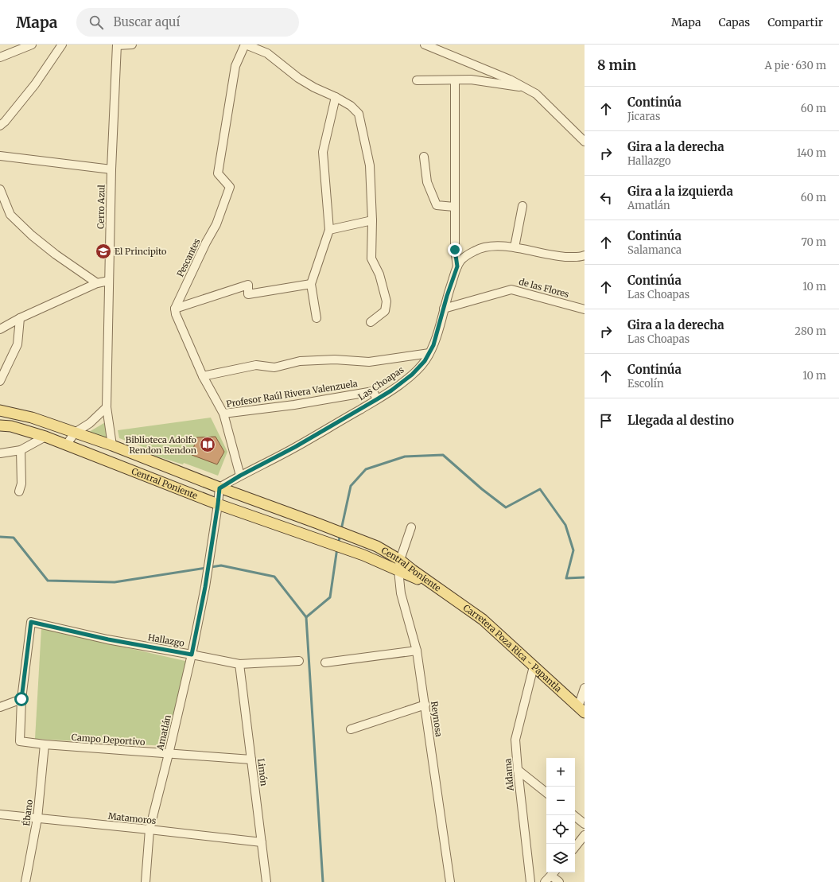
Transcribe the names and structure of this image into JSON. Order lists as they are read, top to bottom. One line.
{"streets":{"main road":["Central Poniente","Carretera Poza Rica - Papantla"],"street":["Cerro Azul","Pescantes","de las Flores","Las Choapas","Profesor Raúl Rivera Valenzuela","Hallazgo","Reynosa","Amatlán","Campo Deportivo","Limón","Aldama","Ébano","Matamoros"]},"crossings":[["Cerro Azul","Central Poniente"],["de las Flores","Las Choapas"],["Las Choapas","Profesor Raúl Rivera Valenzuela"],["Las Choapas","Central Poniente"],["Central Poniente","Carretera Poza Rica - Papantla"],["Central Poniente","Reynosa"],["Central Poniente","Amatlán"],["Hallazgo","Amatlán"],["Hallazgo","Campo Deportivo"],["Hallazgo","Limón"],["Carretera Poza Rica - Papantla","Aldama"],["Amatlán","Campo Deportivo"],["Amatlán","Matamoros"],["Campo Deportivo","Limón"],["Campo Deportivo","Ébano"],["Limón","Matamoros"],["Ébano","Matamoros"]],"places":{"school or university":["El Principito"],"library":["Biblioteca Adolfo Rendon Rendon"]},"page":{"header":"Mapa","search":"Buscar aquí","nav":["Mapa","Capas","Compartir"],"heading":["8 min","A pie · 630 m"],"list":[["Continúa","Jicaras","60 m"],["Gira a la derecha","Hallazgo","140 m"],["Gira a la izquierda","Amatlán","60 m"],["Continúa","Salamanca","70 m"],["Continúa","Las Choapas","10 m"],["Gira a la derecha","Las Choapas","280 m"],["Continúa","Escolín","10 m"],"Llegada al destino"],"map_buttons":["+","−"]}}
